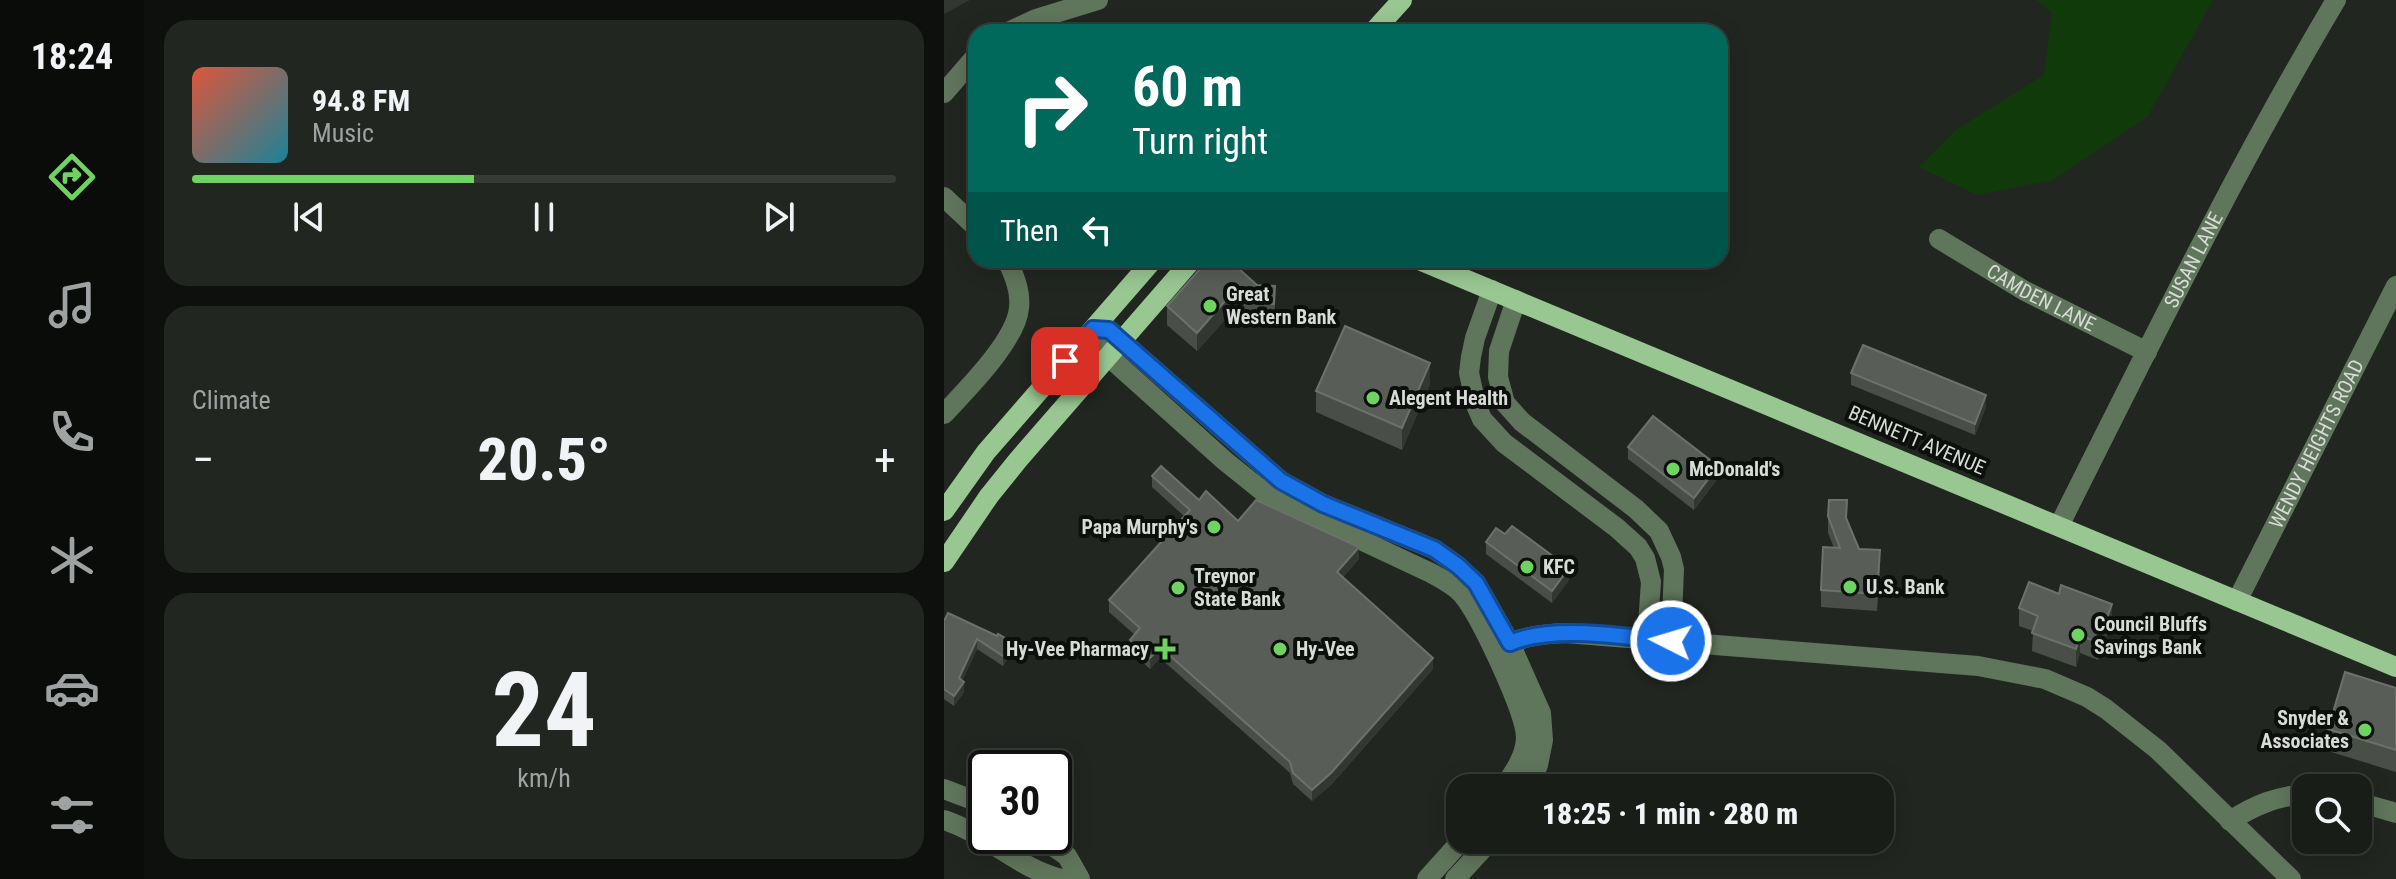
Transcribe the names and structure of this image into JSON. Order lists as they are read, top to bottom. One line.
{"streets":{"main road":["BENNETT AVENUE"],"street":["SUSAN LANE","CAMDEN LANE","WENDY HEIGHTS ROAD"]},"crossings":[["SUSAN LANE","CAMDEN LANE"],["SUSAN LANE","BENNETT AVENUE"],["BENNETT AVENUE","WENDY HEIGHTS ROAD"]],"places":{"other":["Great Western Bank","Alegent Health","McDonald's","Papa Murphy's","KFC","U.S. Bank","Treynor State Bank","Council Bluffs Savings Bank","Hy-Vee","Snyder & Associates"],"health":["Hy-Vee Pharmacy"]},"page":{"tabs":"18:24","turn":["60 m","Turn right"],"song":["94.8 FM","Music"],"then":"Then","tile":["Climate",["24","km/h"]],"heat":["−","20.5°","+"],"limit":"30","trip":"18:25 · 1 min · 280 m"}}
